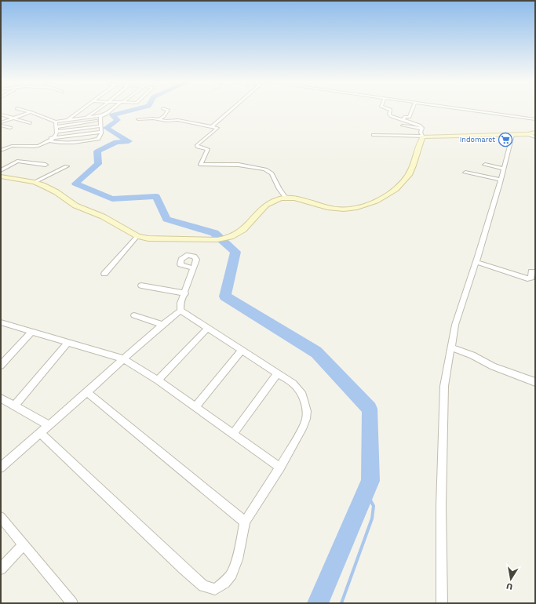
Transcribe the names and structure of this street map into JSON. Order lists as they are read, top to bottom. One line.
{"places":{"supermarket":["Indomaret"]},"north":"bottom"}
